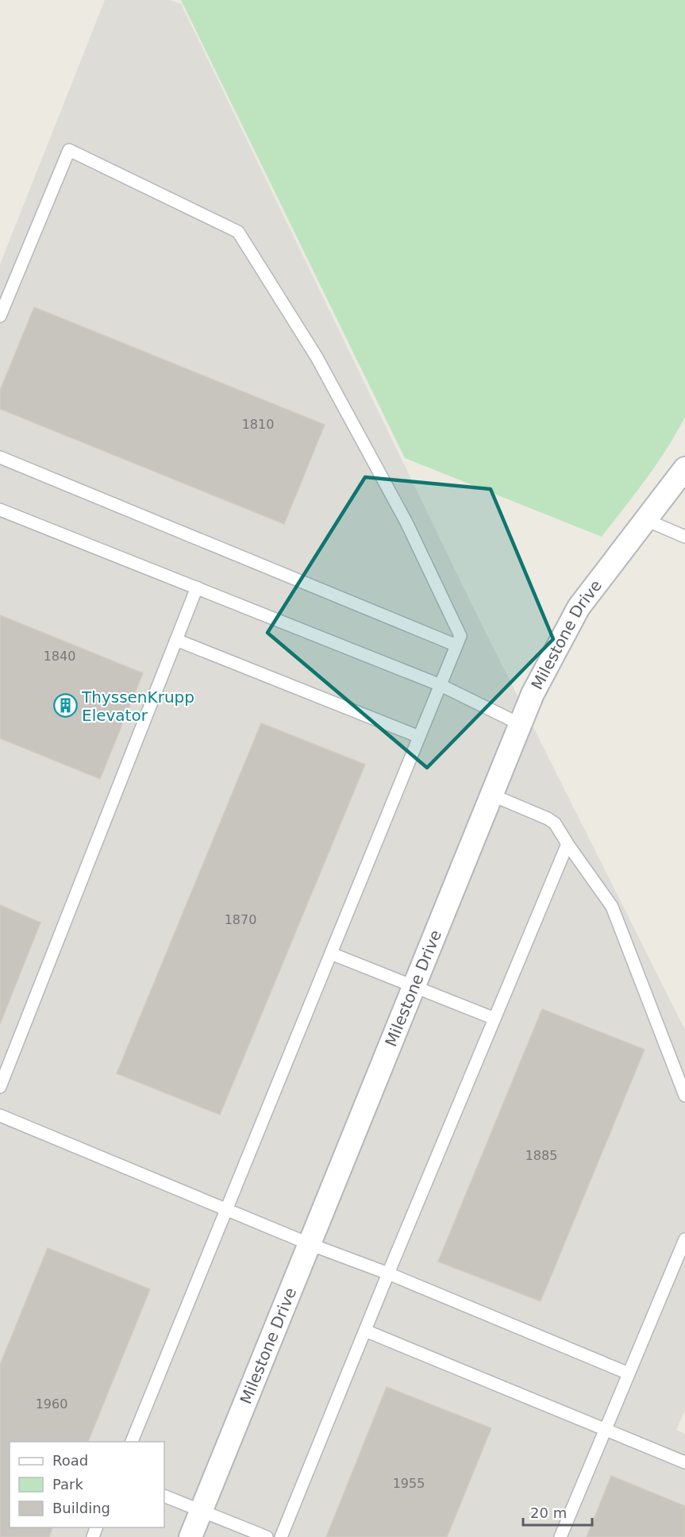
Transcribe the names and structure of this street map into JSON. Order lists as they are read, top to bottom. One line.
{"streets":{"street":["Milestone Drive"]},"places":{"building":["ThyssenKrupp Elevator"]},"house_numbers":["1810","1840","1870","1885","1960","1955"],"legend":["Road","Park","Building"],"scale_bar":"20 m"}
